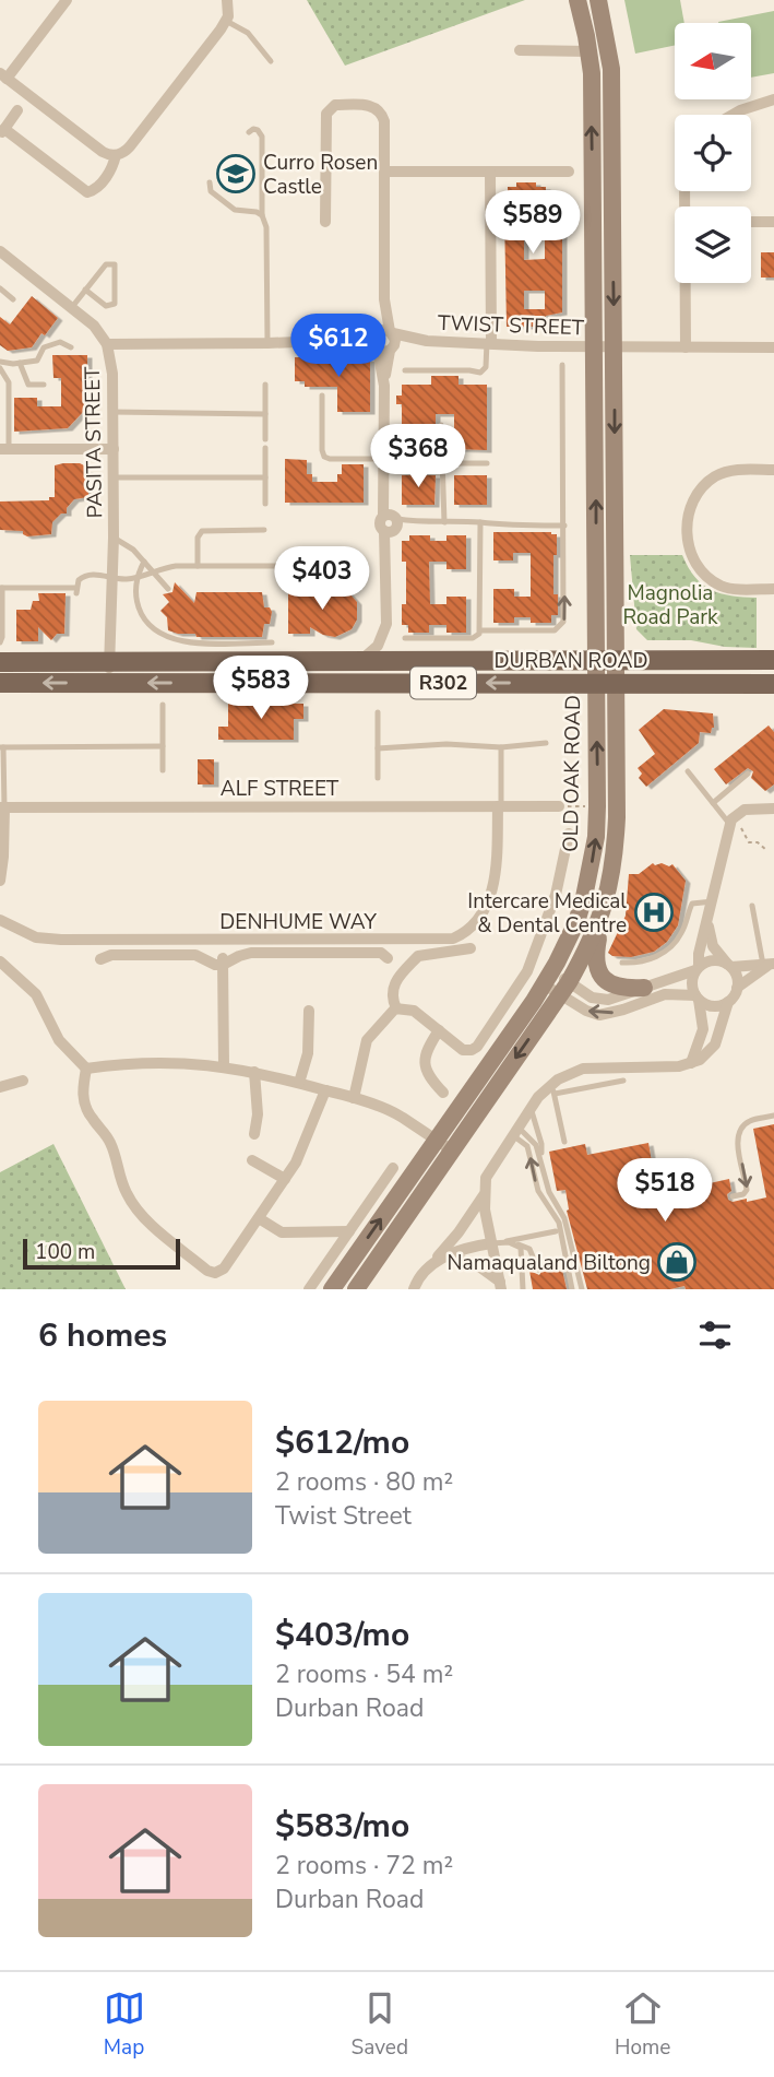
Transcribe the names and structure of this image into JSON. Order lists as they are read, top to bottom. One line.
{"streets":{"main road":["DURBAN ROAD","R302","OLD OAK ROAD"],"street":["TWIST STREET","PASITA STREET","ALF STREET","DENHUME WAY"]},"crossings":[["TWIST STREET","PASITA STREET"],["TWIST STREET","OLD OAK ROAD"],["PASITA STREET","DURBAN ROAD"],["DURBAN ROAD","OLD OAK ROAD"],["ALF STREET","DENHUME WAY"]],"parks":["Magnolia Road Park"],"places":{"school or university":["Curro Rosen Castle"],"hospital":["Intercare Medical & Dental Centre"],"shop":["Namaqualand Biltong"]},"scale_bar":"100 m","north":"left","page":{"price":["$589","$612","$368","$403","$583","$518"],"scale":"100 m","heading":"6 homes","list":[{"name":"$612/mo","note":"2 rooms · 80 m² · Twist Street"},{"name":"$403/mo","note":"2 rooms · 54 m² · Durban Road"},{"name":"$583/mo","note":"2 rooms · 72 m² · Durban Road"}],"tabs":["Map","Saved","Home"]}}
